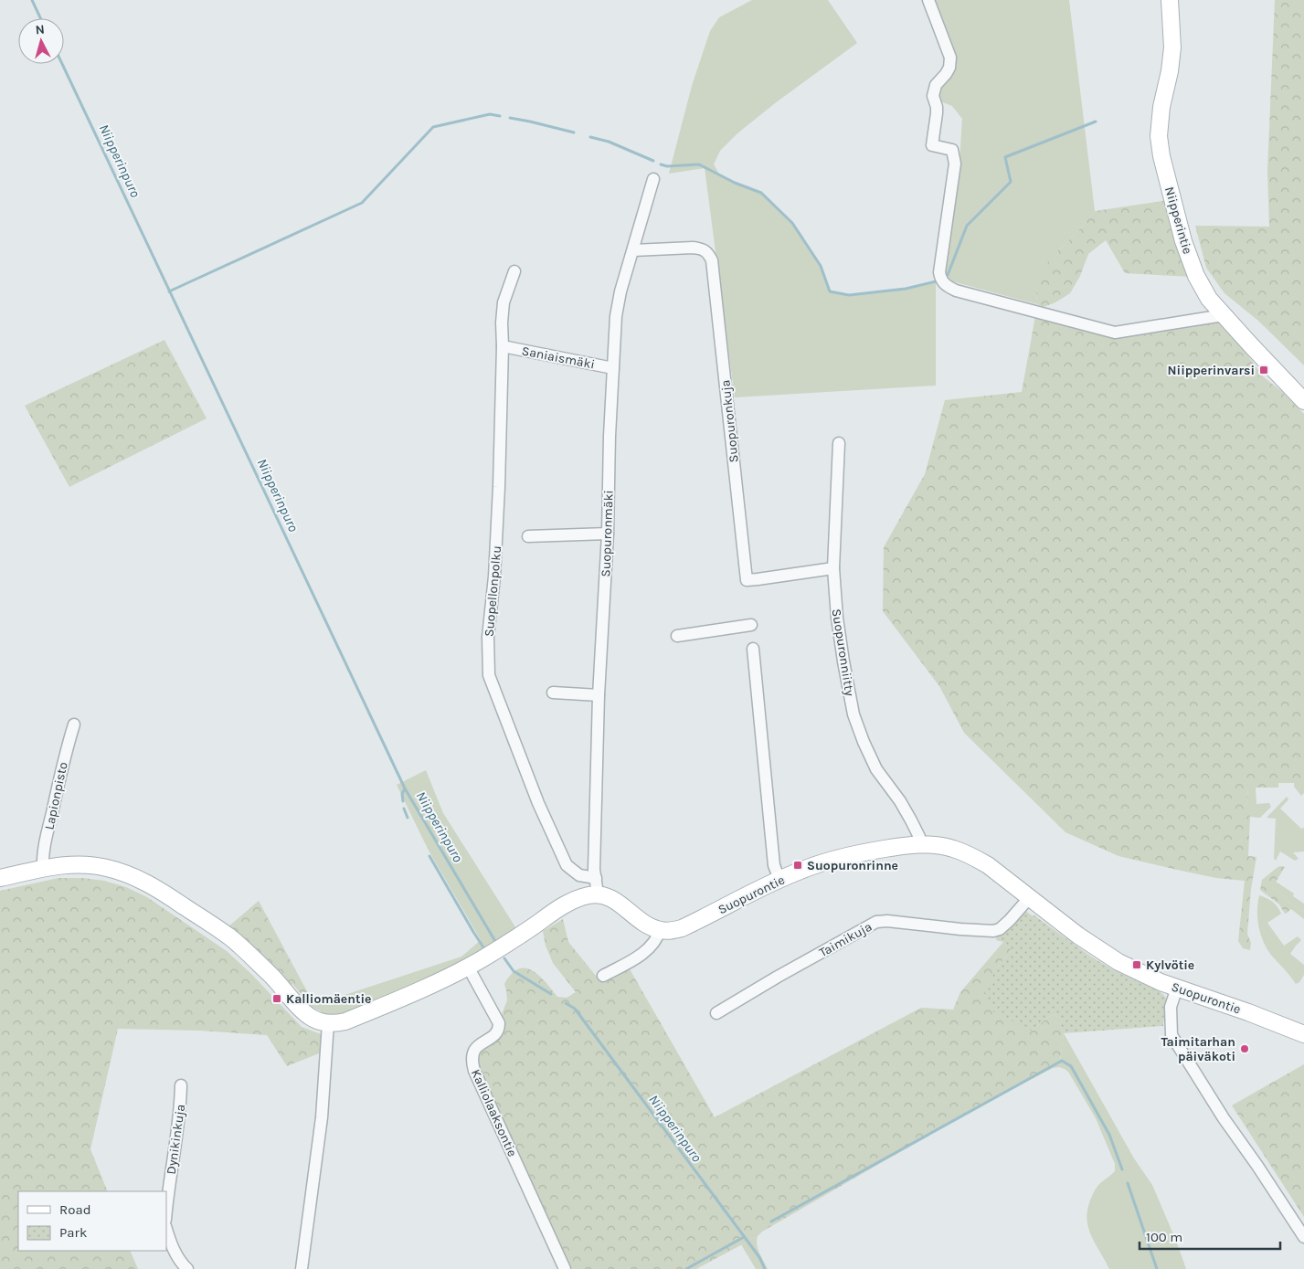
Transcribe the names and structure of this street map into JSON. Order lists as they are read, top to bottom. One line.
{"streets":{"street":["Niipperintie","Saniaismäki","Suopuronkuja","Suopuronmäki","Suopellonpolku","Suopuronniitty","Lapionpisto","Suopurontie","Taimikuja","Kalliolaaksontie","Dynikinkuja"]},"crossings":[["Saniaismäki","Suopuronmäki"],["Saniaismäki","Suopellonpolku"],["Suopuronkuja","Suopuronmäki"],["Suopuronkuja","Suopuronniitty"],["Suopuronmäki","Suopellonpolku"],["Suopuronniitty","Suopurontie"],["Suopurontie","Taimikuja"]],"water":["Niipperinpuro"],"places":{"transit":["Niipperinvarsi","Suopuronrinne","Kylvötie","Kalliomäentie"],"other":["Taimitarhan päiväkoti"]},"legend":["Road","Park"],"scale_bar":"100 m","north":"top"}
